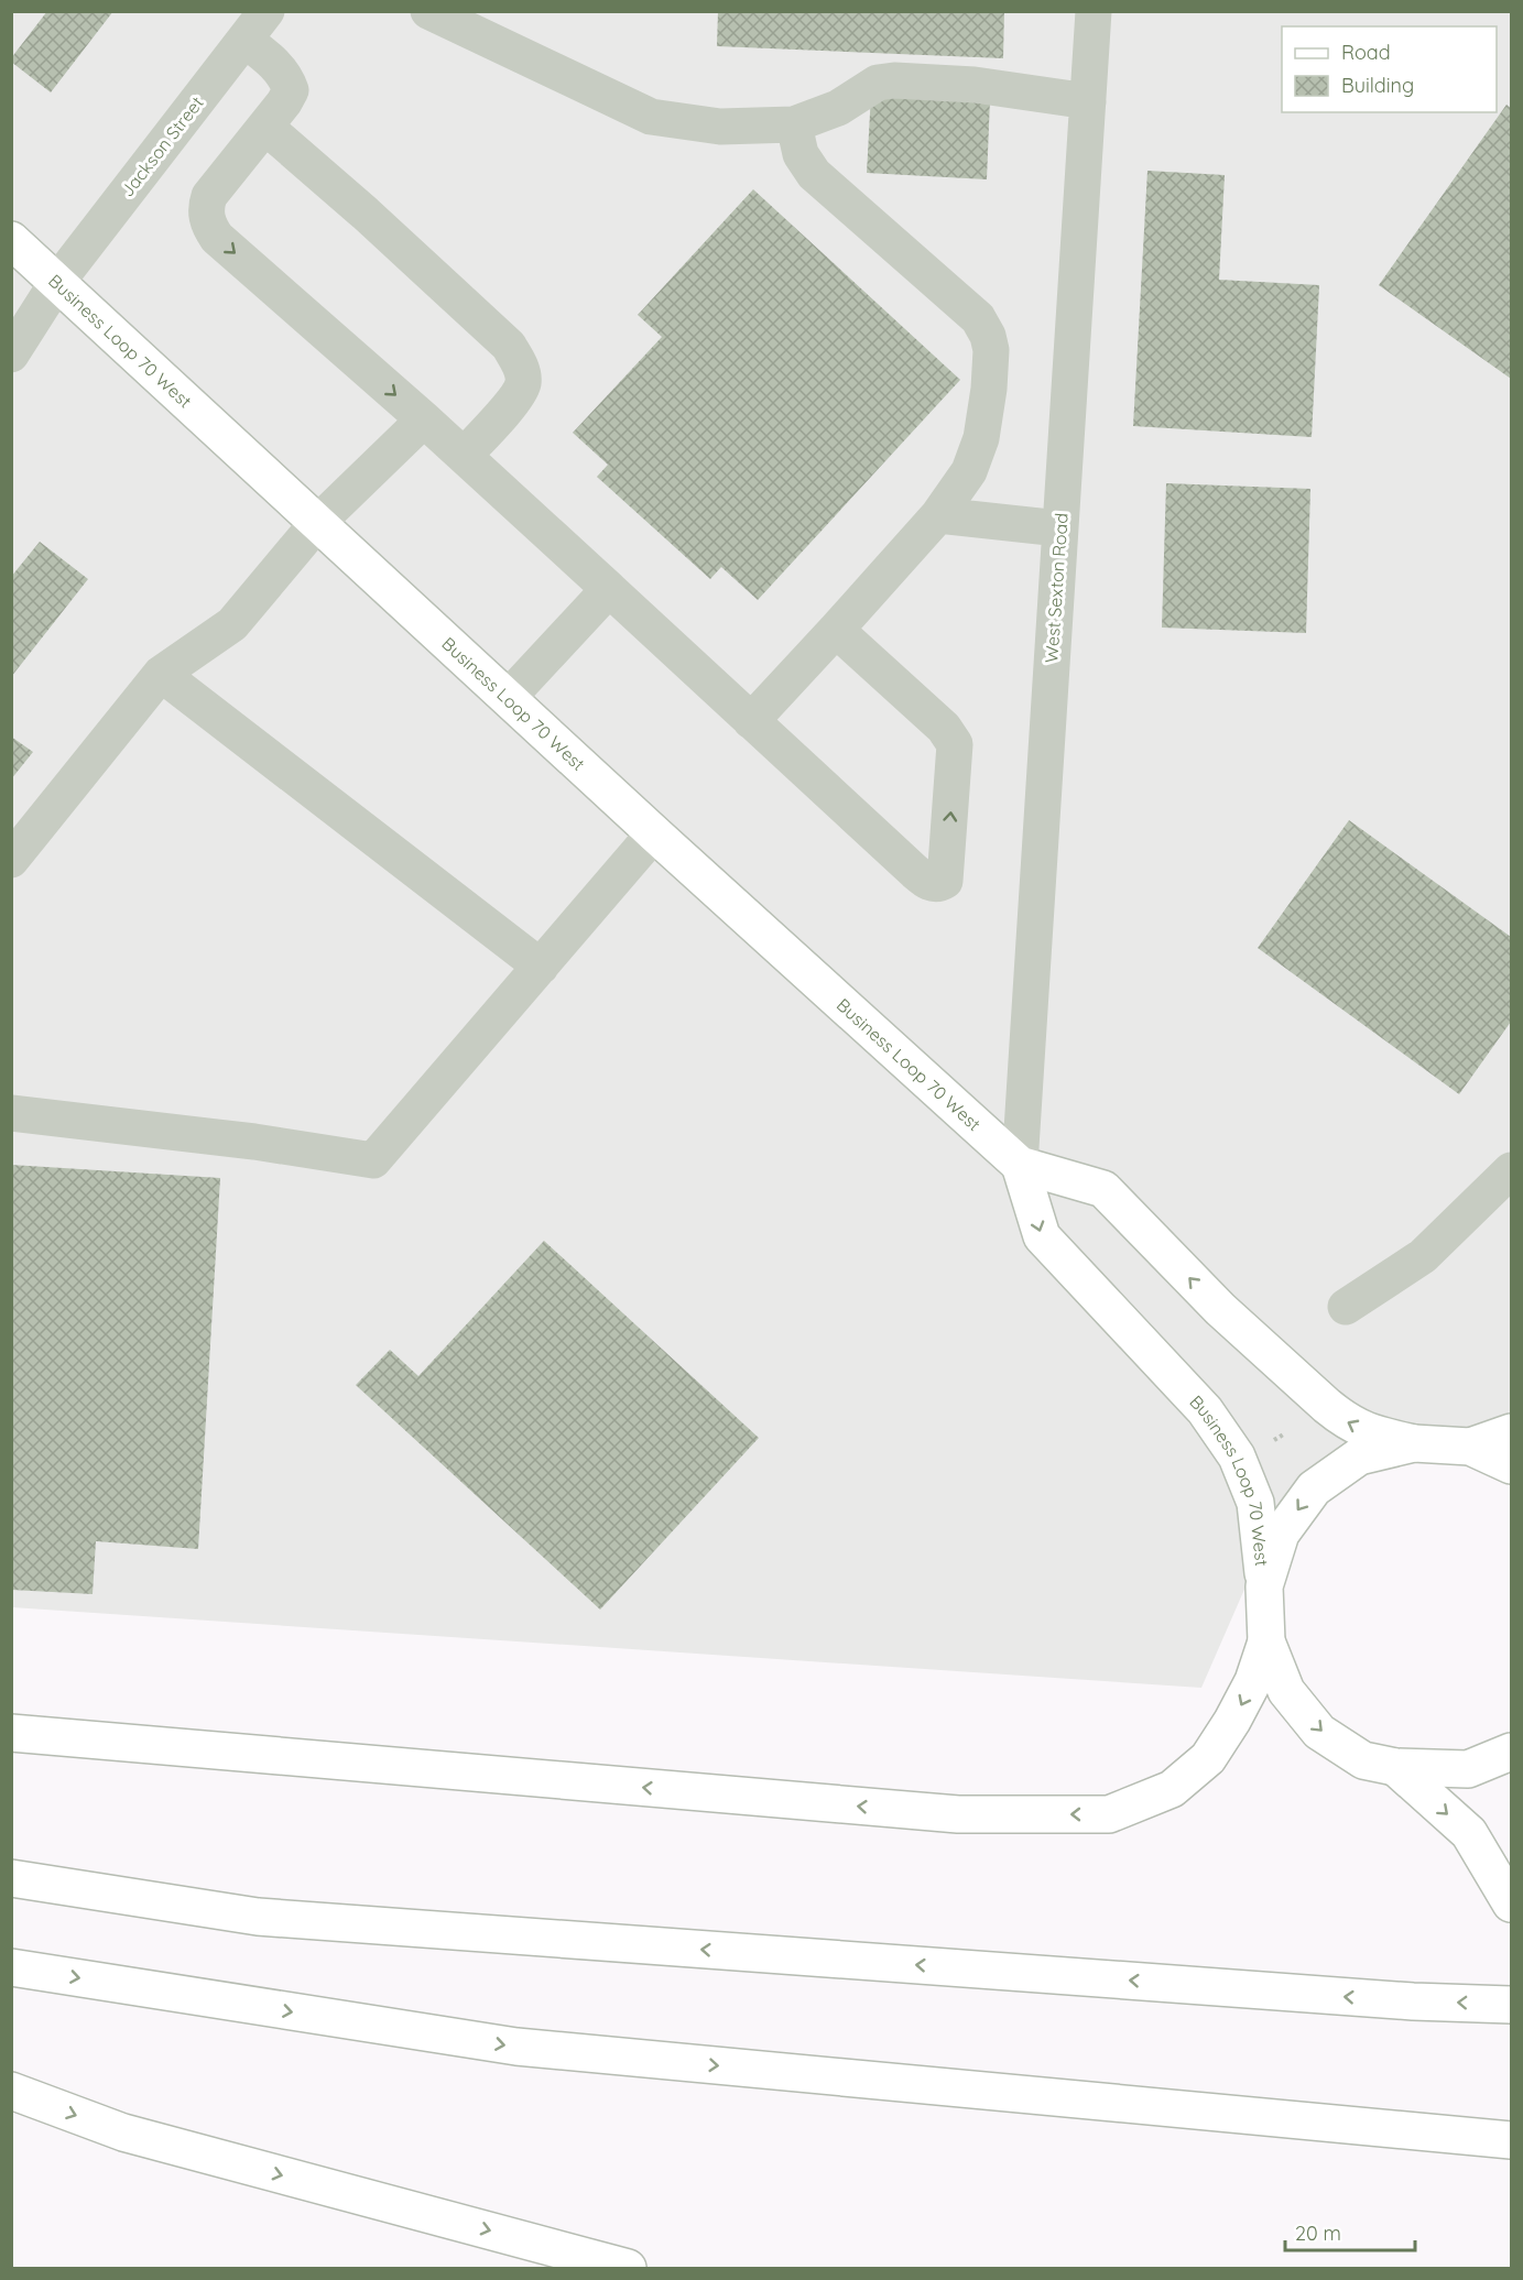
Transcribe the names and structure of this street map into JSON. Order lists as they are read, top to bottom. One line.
{"streets":{"main road":["Business Loop 70 West"],"street":["Jackson Street","West Sexton Road"]},"crossings":[["Jackson Street","Business Loop 70 West"],["Business Loop 70 West","West Sexton Road"]],"legend":["Road","Building"],"scale_bar":"20 m"}
